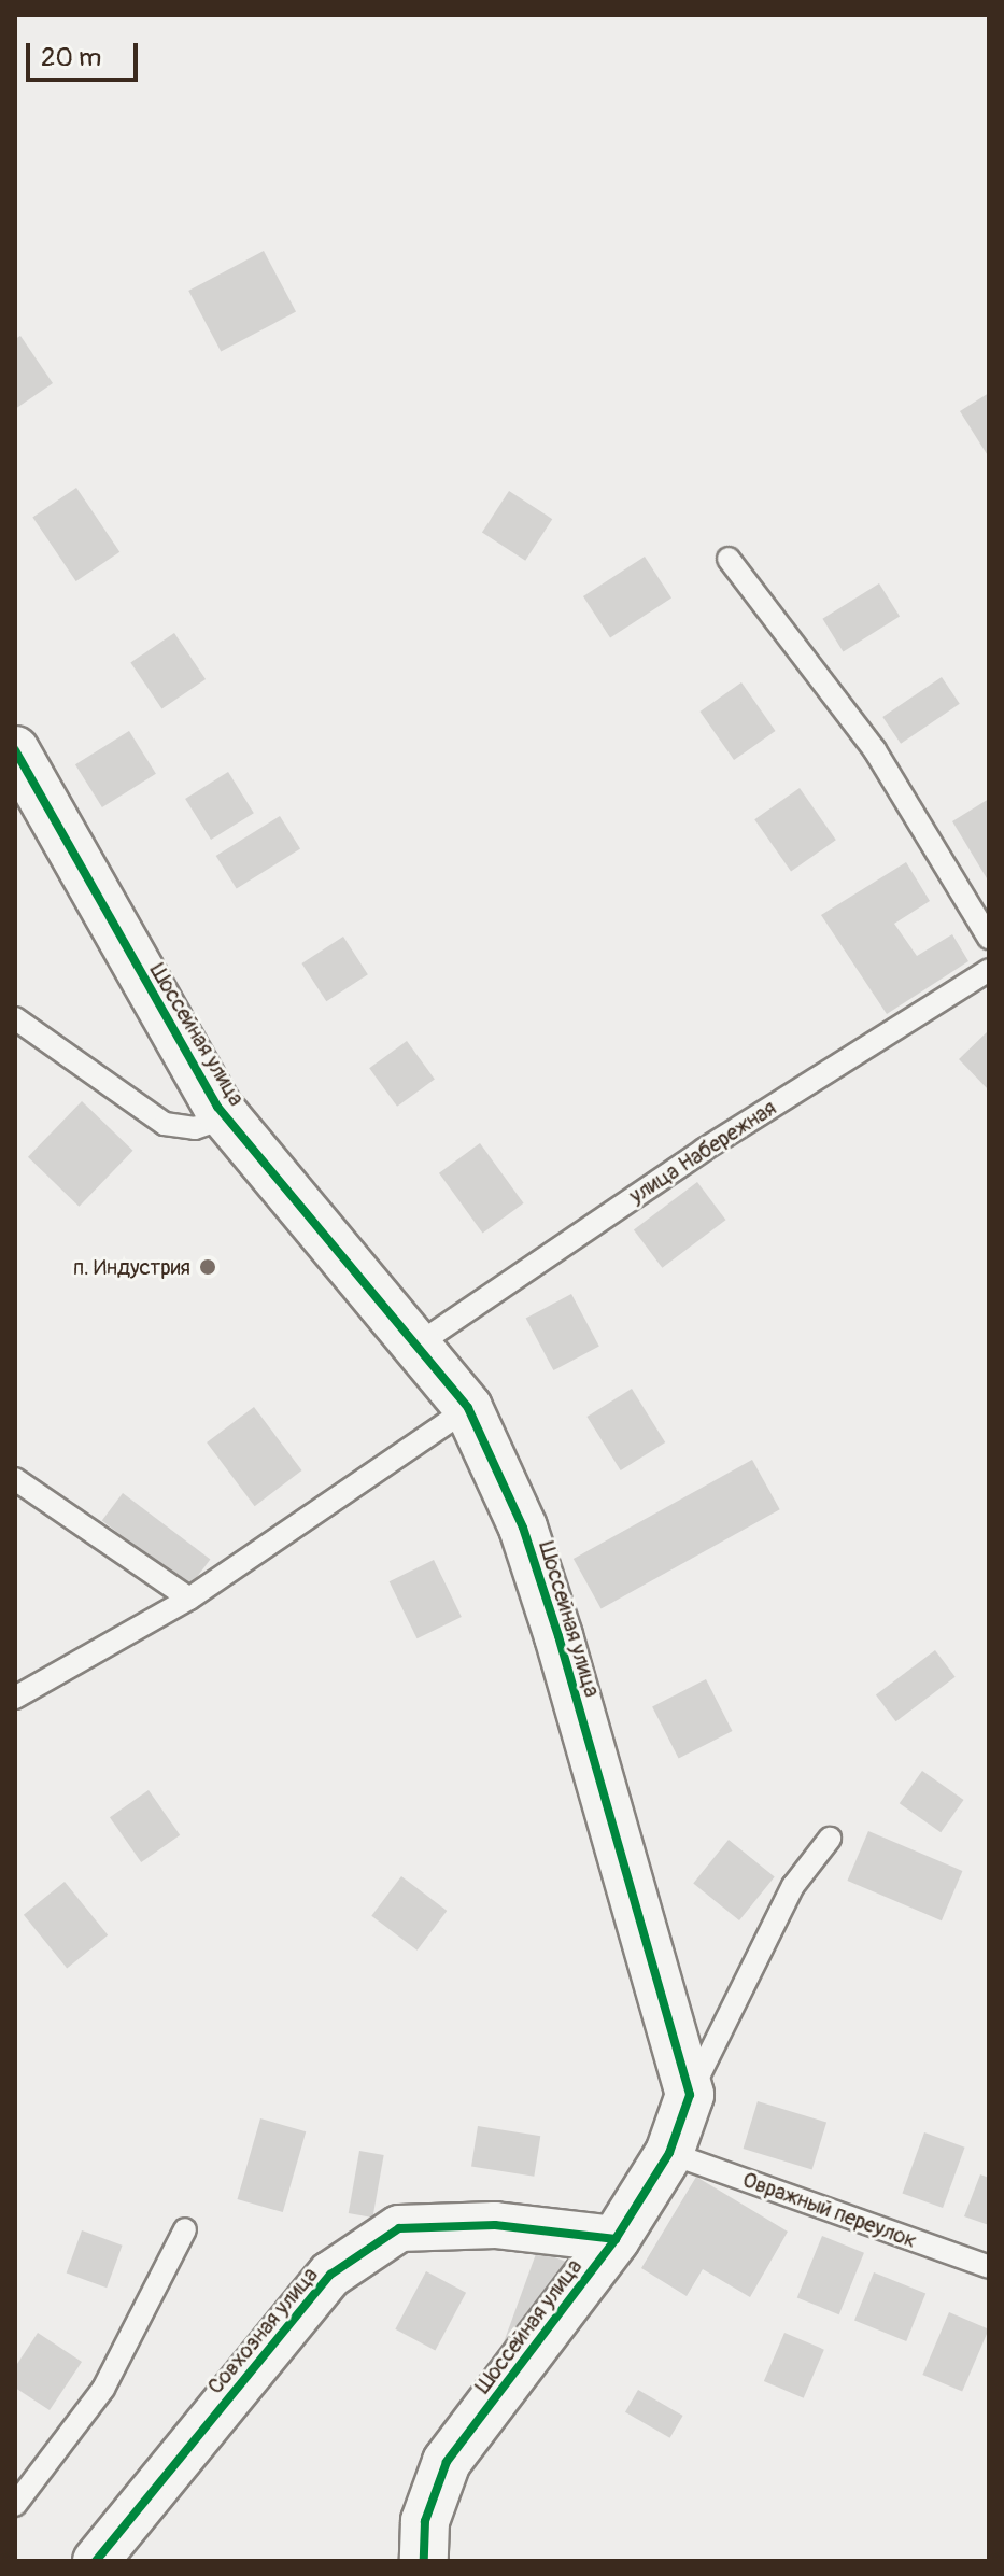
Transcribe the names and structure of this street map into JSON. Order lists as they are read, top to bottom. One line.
{"streets":{"street":["Шоссейная улица","Совхозная улица"],"lane":["улица Набережная","Овражный переулок"]},"crossings":[["Шоссейная улица","улица Набережная"],["Шоссейная улица","Овражный переулок"],["Шоссейная улица","Совхозная улица"]],"places":["п. Индустрия"],"scale_bar":"20 m"}
